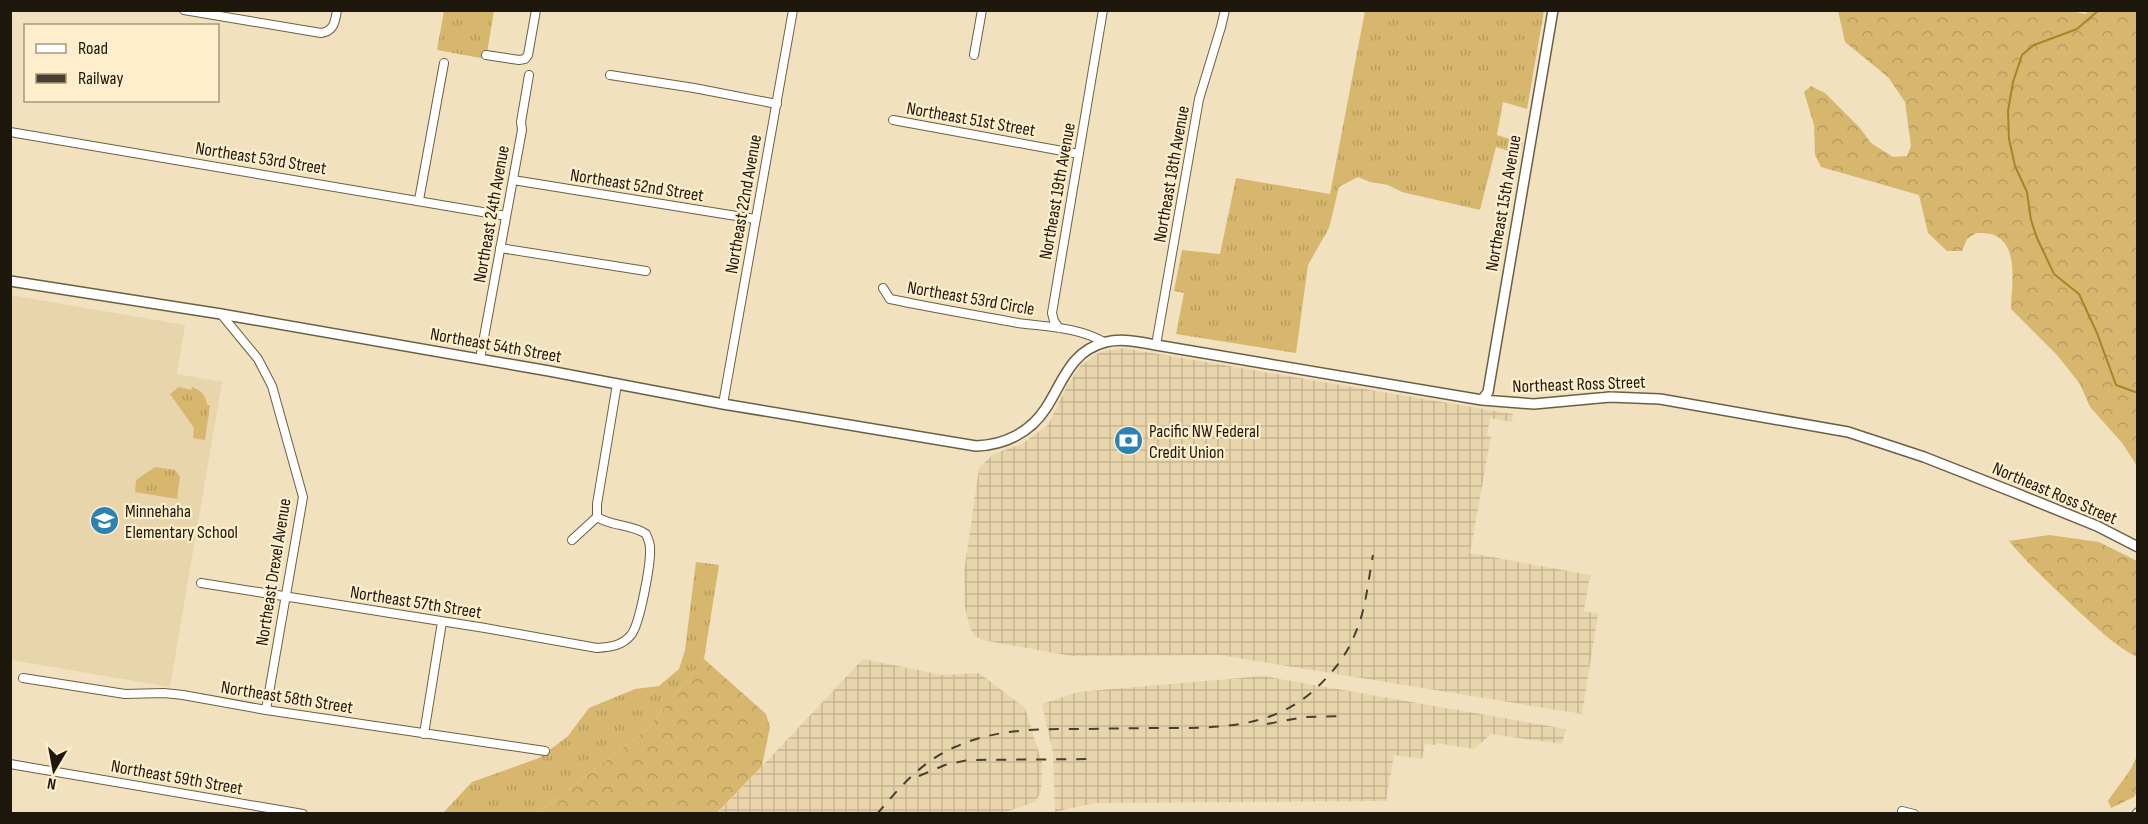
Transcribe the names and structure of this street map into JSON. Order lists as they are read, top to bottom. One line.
{"streets":{"street":["Northeast 51st Street","Northeast 53rd Street","Northeast 18th Avenue","Northeast 52nd Street","Northeast 19th Avenue","Northeast 15th Avenue","Northeast 22nd Avenue","Northeast 24th Avenue","Northeast 53rd Circle","Northeast 54th Street","Northeast Ross Street","Northeast Drexel Avenue","Northeast 57th Street","Northeast 58th Street","Northeast 59th Street"]},"crossings":[["Northeast 51st Street","Northeast 19th Avenue"],["Northeast 53rd Street","Northeast 24th Avenue"],["Northeast 18th Avenue","Northeast Ross Street"],["Northeast 52nd Street","Northeast 22nd Avenue"],["Northeast 52nd Street","Northeast 24th Avenue"],["Northeast 19th Avenue","Northeast 53rd Circle"],["Northeast 15th Avenue","Northeast Ross Street"],["Northeast 22nd Avenue","Northeast 54th Street"],["Northeast 24th Avenue","Northeast 54th Street"],["Northeast 54th Street","Northeast Ross Street"],["Northeast 54th Street","Northeast Drexel Avenue"],["Northeast Drexel Avenue","Northeast 57th Street"],["Northeast Drexel Avenue","Northeast 58th Street"]],"places":{"bank":["Pacific NW Federal Credit Union"],"school or university":["Minnehaha Elementary School"]},"legend":["Road","Railway"],"north":"bottom"}
